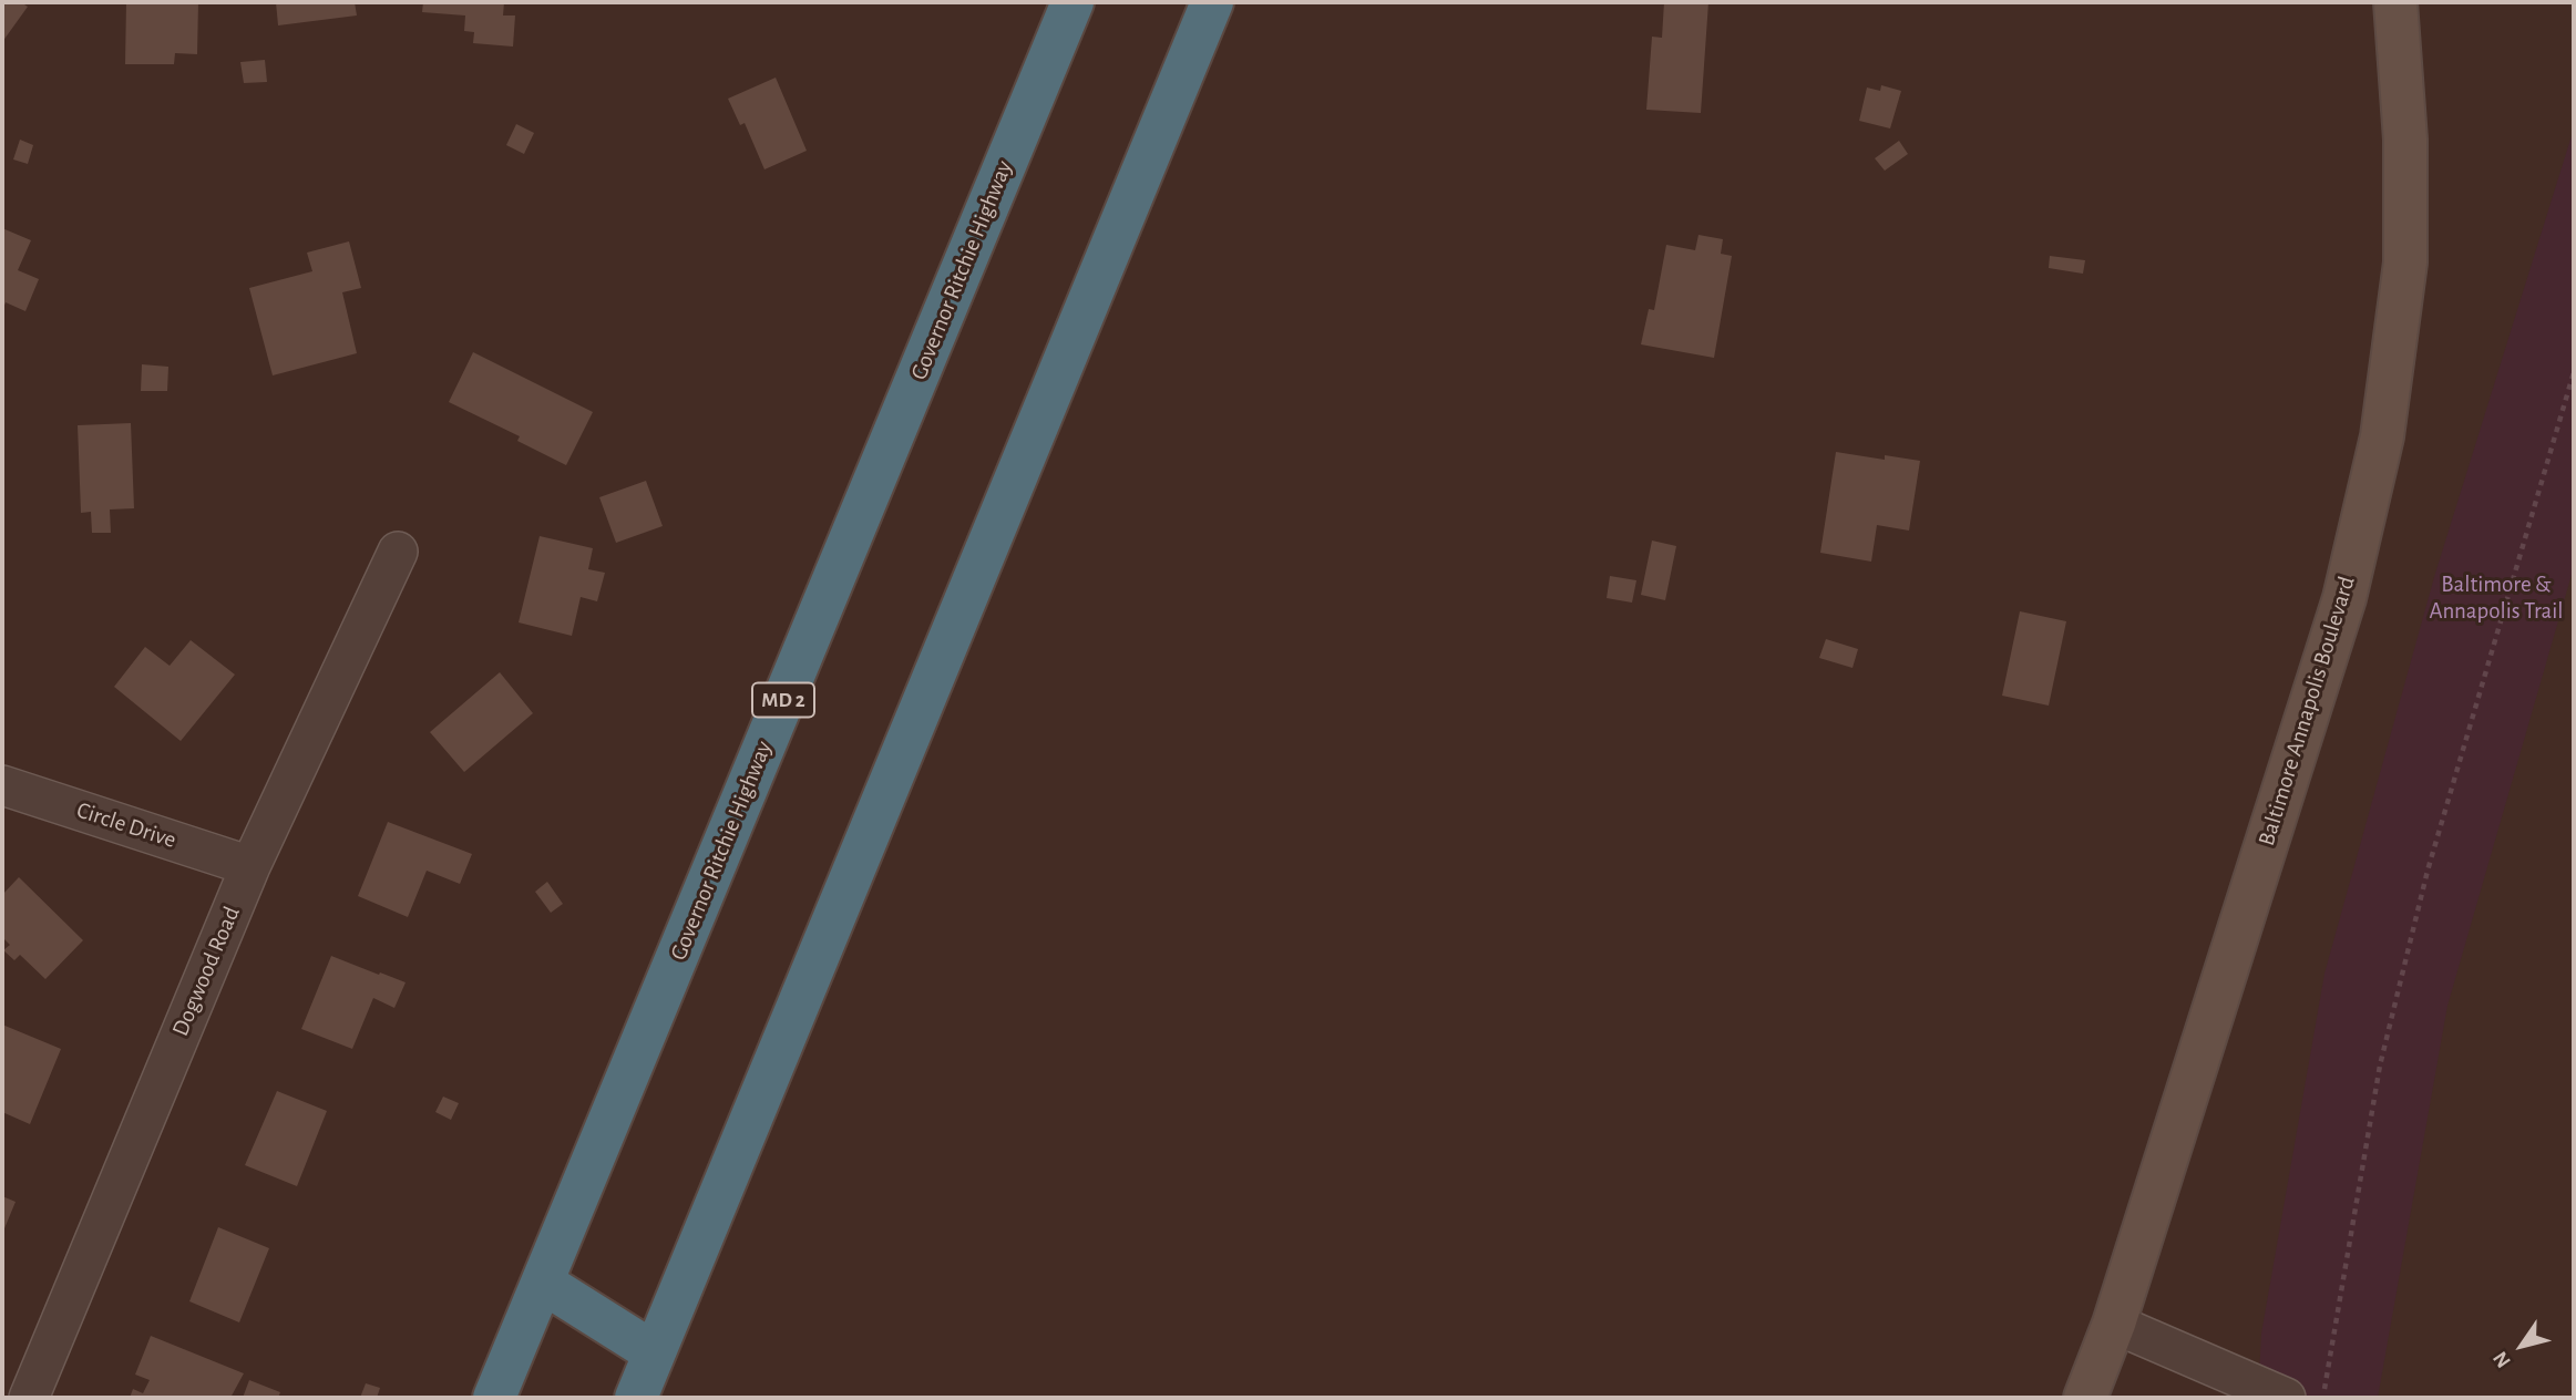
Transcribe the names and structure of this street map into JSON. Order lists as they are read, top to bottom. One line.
{"streets":{"highway":["Governor Ritchie Highway","MD 2"],"street":["Baltimore Annapolis Boulevard","Circle Drive","Dogwood Road"]},"crossings":[["Circle Drive","Dogwood Road"]],"parks":["Baltimore & Annapolis Trail"],"north":"bottom left"}
